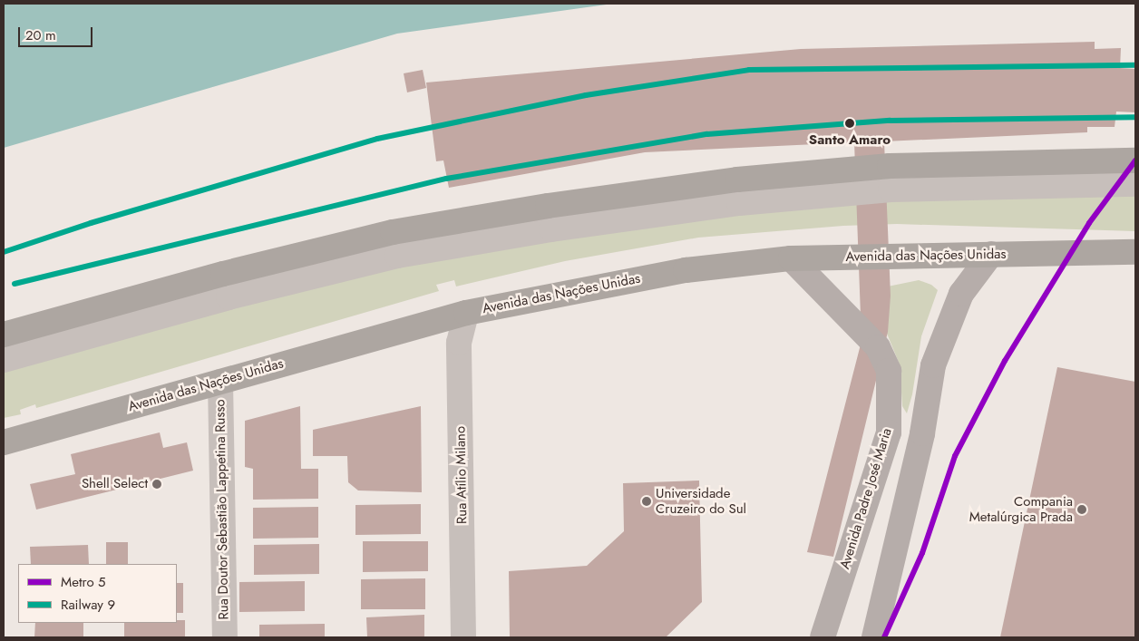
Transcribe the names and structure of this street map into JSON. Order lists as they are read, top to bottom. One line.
{"streets":{"highway":["Avenida das Nações Unidas"],"main road":["Avenida Padre José Maria"],"street":["Rua Atílio Milano","Rua Doutor Sebastião Lappetina Russo"]},"crossings":[["Avenida das Nações Unidas","Rua Atílio Milano"],["Avenida das Nações Unidas","Avenida Padre José Maria"],["Avenida das Nações Unidas","Rua Doutor Sebastião Lappetina Russo"]],"places":["Santo Amaro","Shell Select","Universidade Cruzeiro do Sul","Compania Metalúrgica Prada"],"lines":["rail line 9","metro line 5"],"legend":["Metro 5","Railway 9"],"scale_bar":"20 m"}
